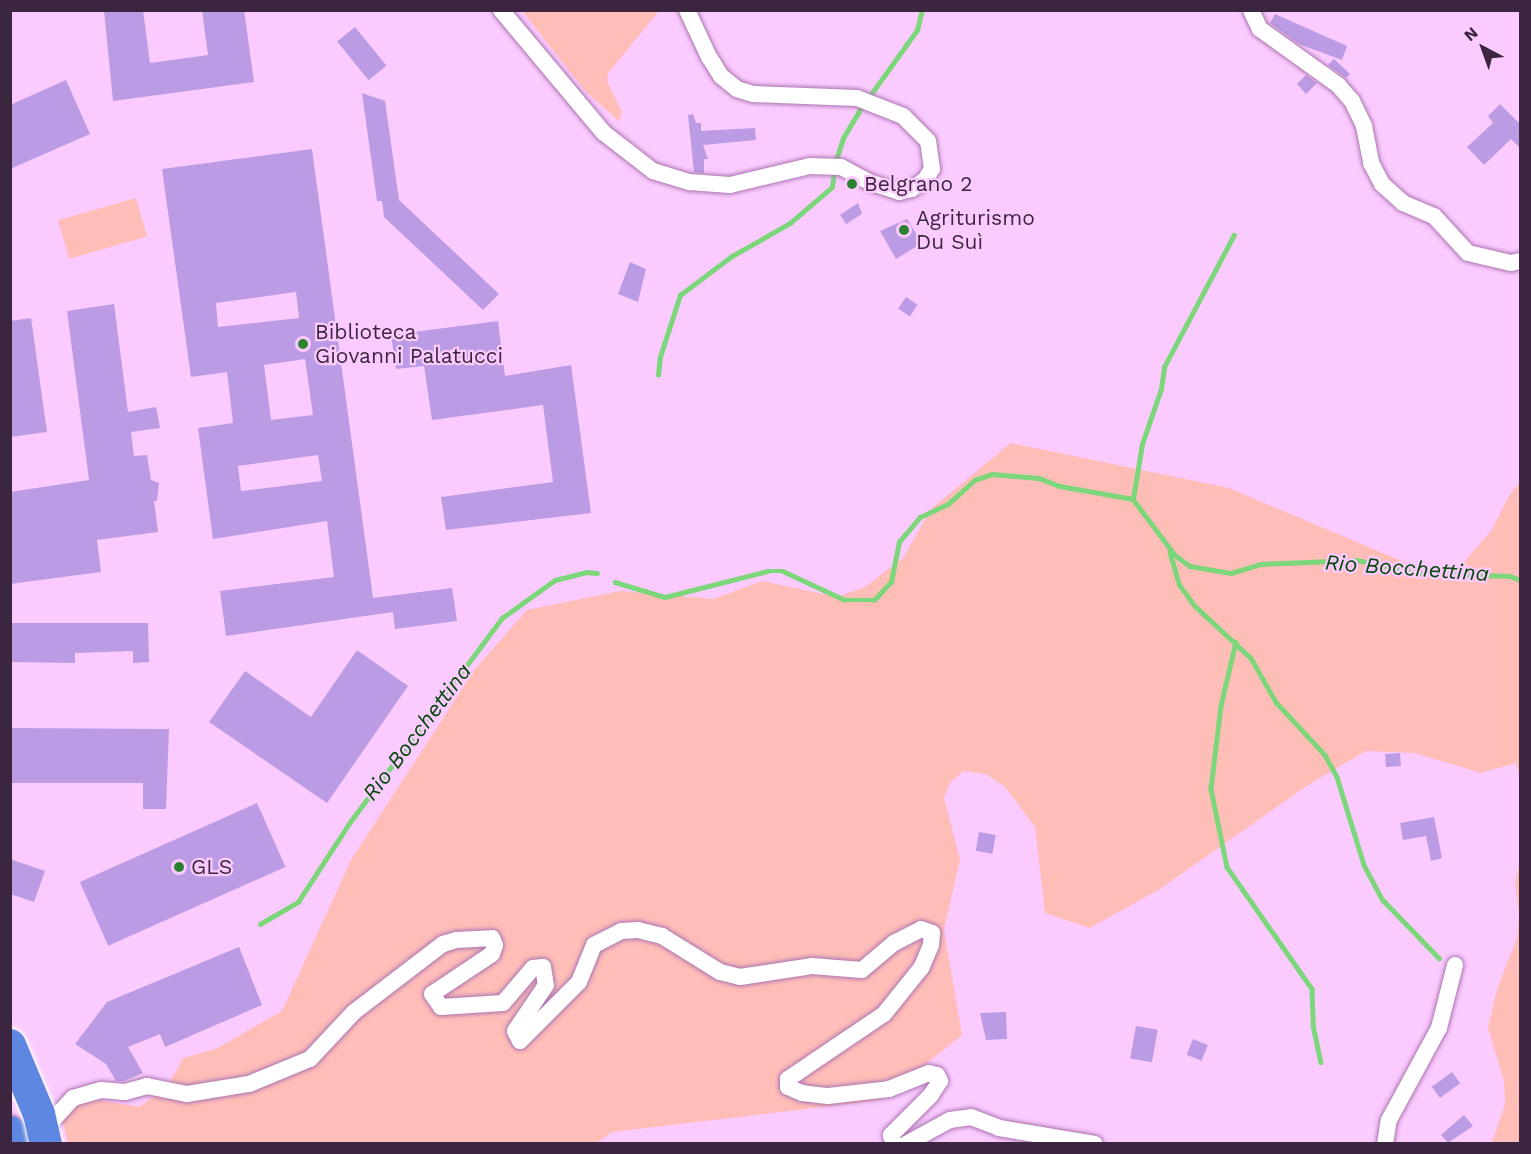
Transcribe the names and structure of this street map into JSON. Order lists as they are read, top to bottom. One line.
{"water":["Rio Bocchettina"],"places":["Belgrano 2","Agriturismo Du Suì","Biblioteca Giovanni Palatucci","GLS"],"north":"top left"}
